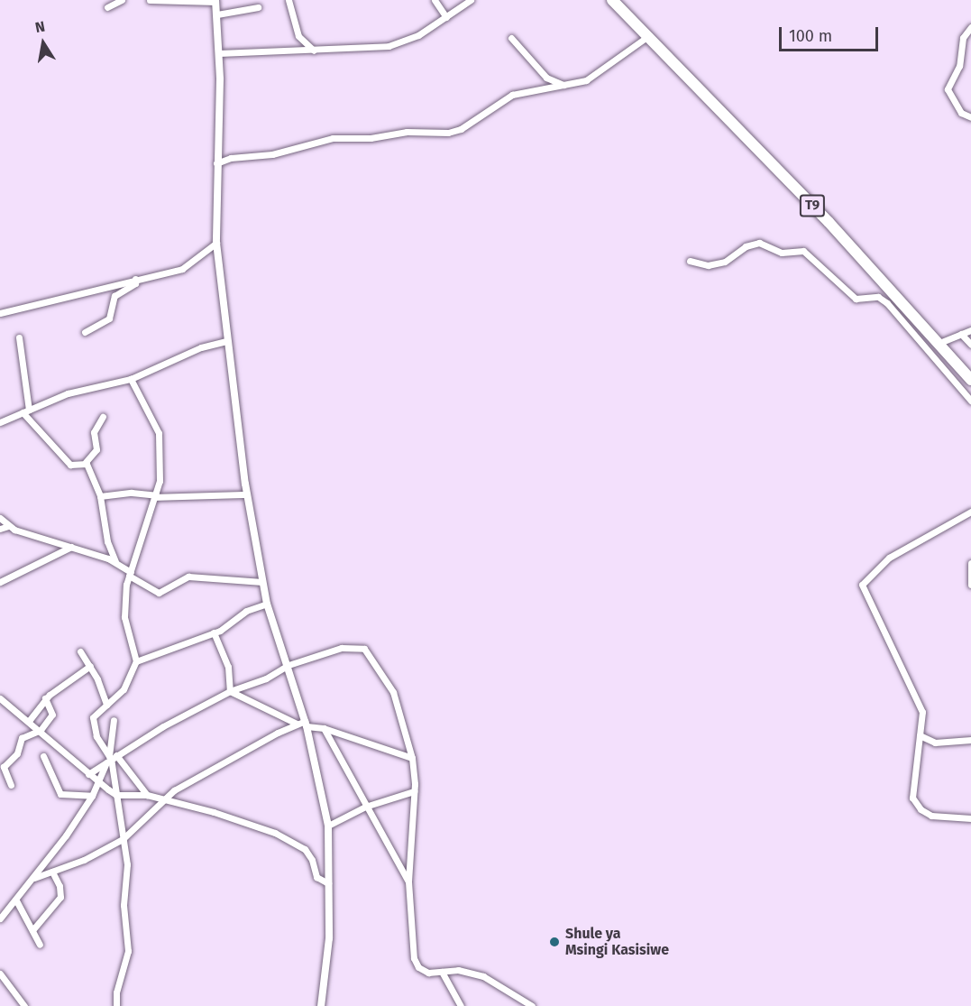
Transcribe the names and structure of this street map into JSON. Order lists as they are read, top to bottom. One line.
{"streets":{"highway":["T9"]},"places":["Shule ya Msingi Kasisiwe"],"scale_bar":"100 m","north":"top"}
